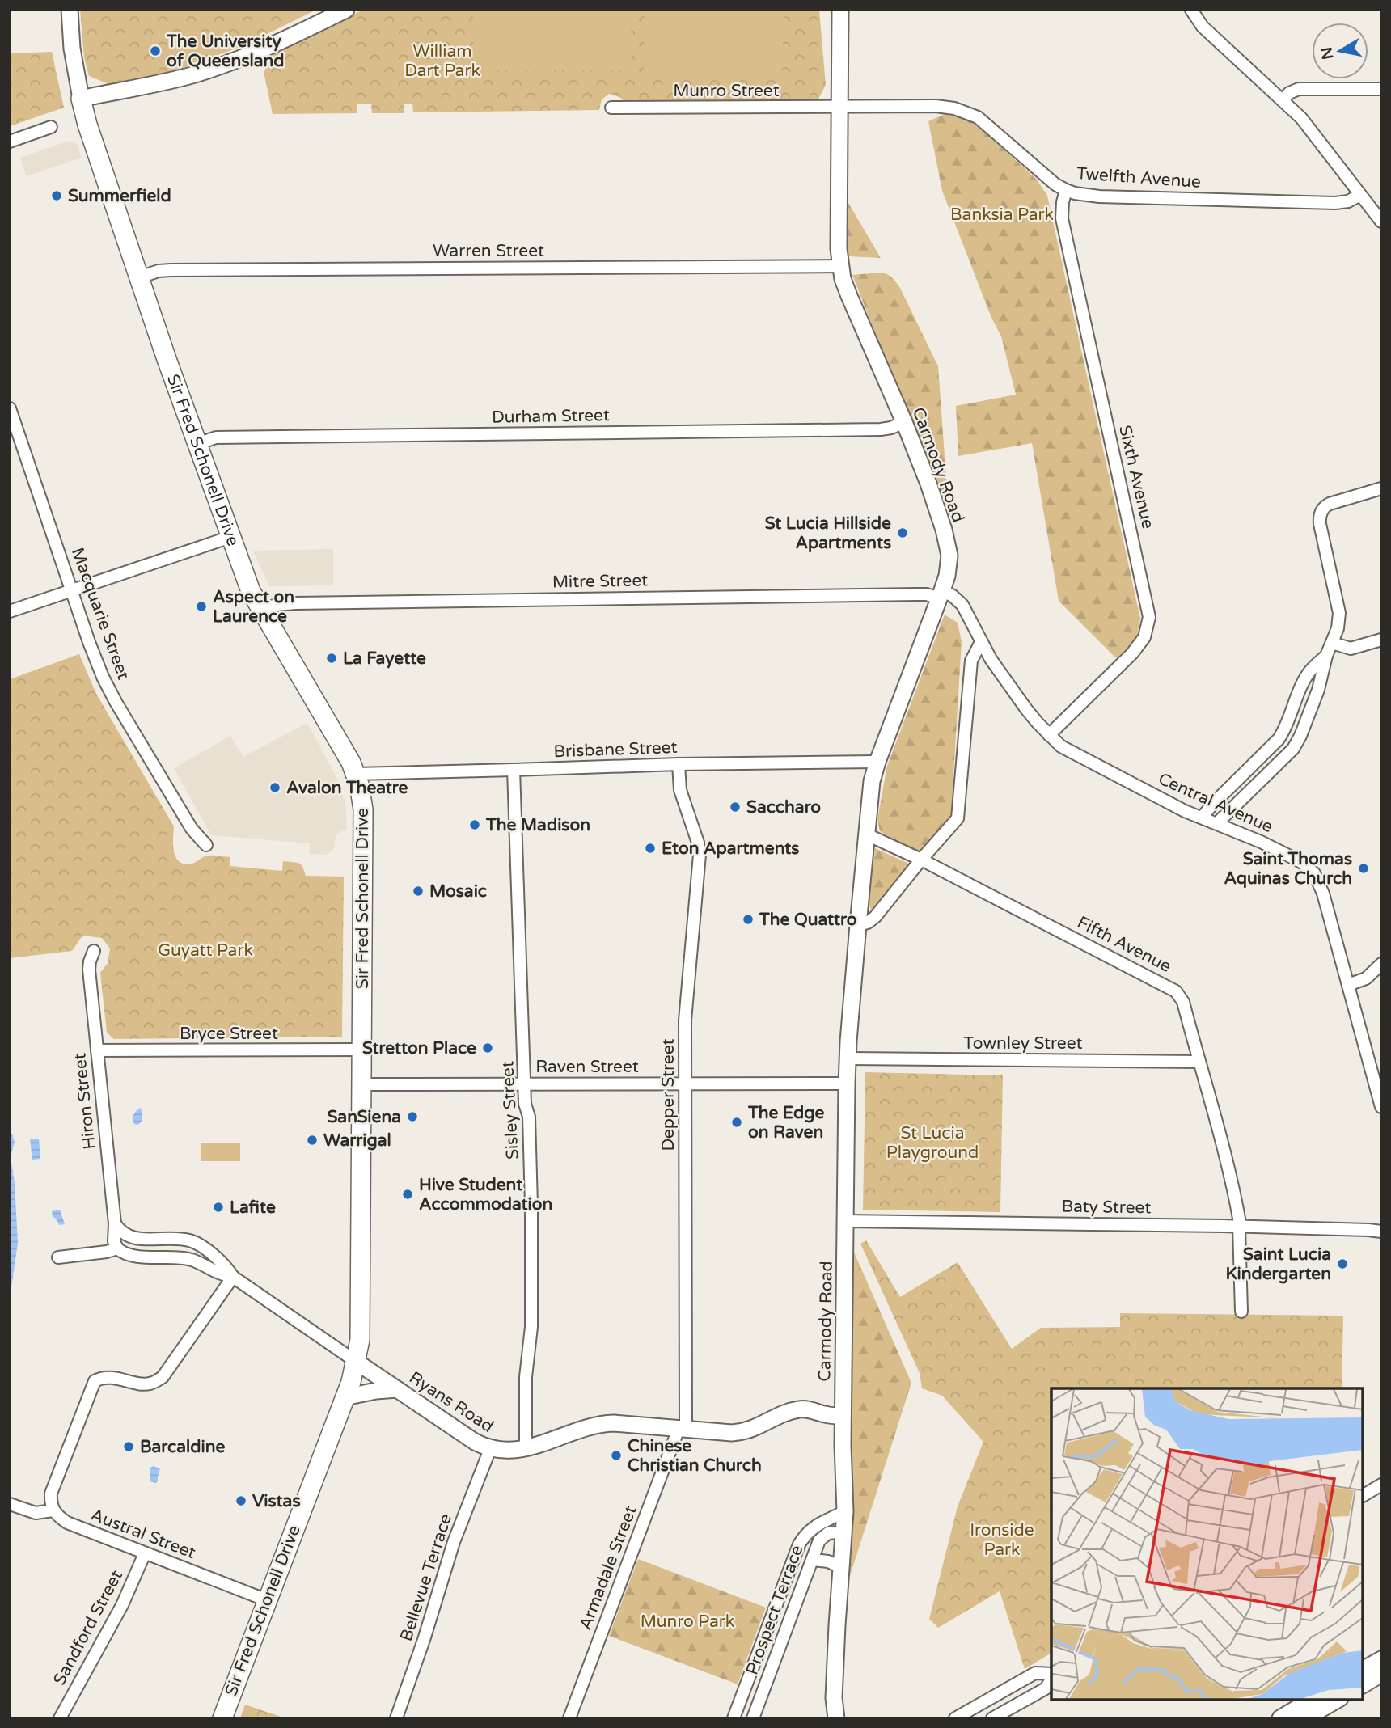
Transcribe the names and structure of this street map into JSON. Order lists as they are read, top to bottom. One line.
{"streets":{"main road":["Sir Fred Schonell Drive"],"street":["Munro Street","Twelfth Avenue","Warren Street","Durham Street","Carmody Road","Sixth Avenue","Mitre Street","Macquarie Street","Brisbane Street","Central Avenue","Fifth Avenue","Bryce Street","Townley Street","Raven Street","Depper Street","Hiron Street","Sisley Street","Baty Street","Ryans Road","Austral Street","Armadale Street","Bellevue Terrace","Prospect Terrace","Sandford Street"]},"crossings":[["Munro Street","Twelfth Avenue"],["Munro Street","Carmody Road"],["Twelfth Avenue","Carmody Road"],["Twelfth Avenue","Sixth Avenue"],["Warren Street","Sir Fred Schonell Drive"],["Warren Street","Carmody Road"],["Durham Street","Sir Fred Schonell Drive"],["Durham Street","Carmody Road"],["Sir Fred Schonell Drive","Mitre Street"],["Sir Fred Schonell Drive","Brisbane Street"],["Sir Fred Schonell Drive","Bryce Street"],["Sir Fred Schonell Drive","Raven Street"],["Sir Fred Schonell Drive","Ryans Road"],["Sir Fred Schonell Drive","Austral Street"],["Carmody Road","Mitre Street"],["Carmody Road","Brisbane Street"],["Carmody Road","Central Avenue"],["Carmody Road","Fifth Avenue"],["Carmody Road","Townley Street"],["Carmody Road","Raven Street"],["Carmody Road","Baty Street"],["Carmody Road","Ryans Road"],["Carmody Road","Prospect Terrace"],["Sixth Avenue","Central Avenue"],["Mitre Street","Central Avenue"],["Brisbane Street","Depper Street"],["Brisbane Street","Sisley Street"],["Fifth Avenue","Townley Street"],["Fifth Avenue","Baty Street"],["Bryce Street","Hiron Street"],["Raven Street","Depper Street"],["Raven Street","Sisley Street"],["Depper Street","Ryans Road"],["Depper Street","Armadale Street"],["Hiron Street","Ryans Road"],["Sisley Street","Ryans Road"],["Ryans Road","Armadale Street"],["Ryans Road","Bellevue Terrace"],["Austral Street","Sandford Street"]],"parks":["William Dart Park","Banksia Park","Guyatt Park","St Lucia Playground","Ironside Park","Munro Park"],"places":["The University of Queensland","Summerfield","St Lucia Hillside Apartments","Aspect on Laurence","La Fayette","Avalon Theatre","Saccharo","The Madison","Eton Apartments","Saint Thomas Aquinas Church","Mosaic","The Quattro","Stretton Place","SanSiena","The Edge on Raven","Warrigal","Hive Student Accommodation","Lafite","Saint Lucia Kindergarten","Barcaldine","Chinese Christian Church","Vistas"],"north":"left"}
